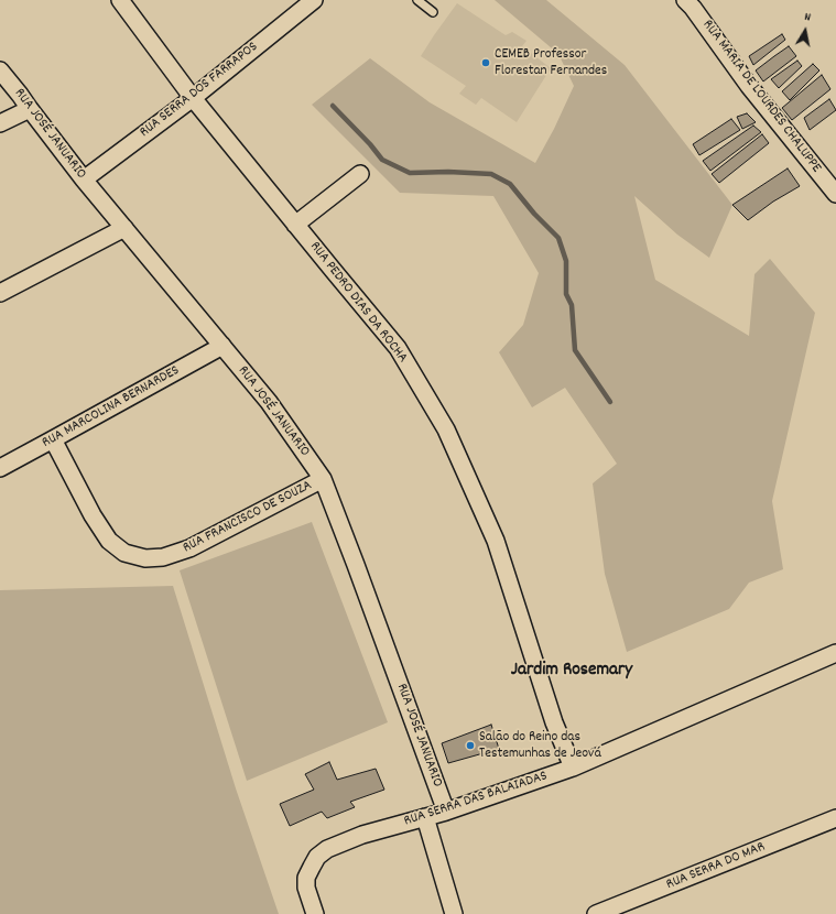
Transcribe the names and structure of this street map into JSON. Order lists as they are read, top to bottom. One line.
{"streets":{"street":["RUA SERRA DOS FARRAPOS","RUA MARIA DE LOURDES CHALUPPE","RUA JOSÉ JANUARIO","RUA PEDRO DIAS DA ROCHA","RUA MARCOLINA BERNARDES","RUA FRANCISCO DE SOUZA","RUA SERRA DAS BALAIADAS","RUA SERRA DO MAR"]},"crossings":[["RUA SERRA DOS FARRAPOS","RUA JOSÉ JANUARIO"],["RUA SERRA DOS FARRAPOS","RUA PEDRO DIAS DA ROCHA"],["RUA JOSÉ JANUARIO","RUA MARCOLINA BERNARDES"],["RUA JOSÉ JANUARIO","RUA FRANCISCO DE SOUZA"],["RUA JOSÉ JANUARIO","RUA SERRA DAS BALAIADAS"],["RUA PEDRO DIAS DA ROCHA","RUA SERRA DAS BALAIADAS"],["RUA MARCOLINA BERNARDES","RUA FRANCISCO DE SOUZA"]],"districts":["Jardim Rosemary"],"places":["CEMEB Professor Florestan Fernandes","Salão do Reino das Testemunhas de Jeová"],"north":"top"}
